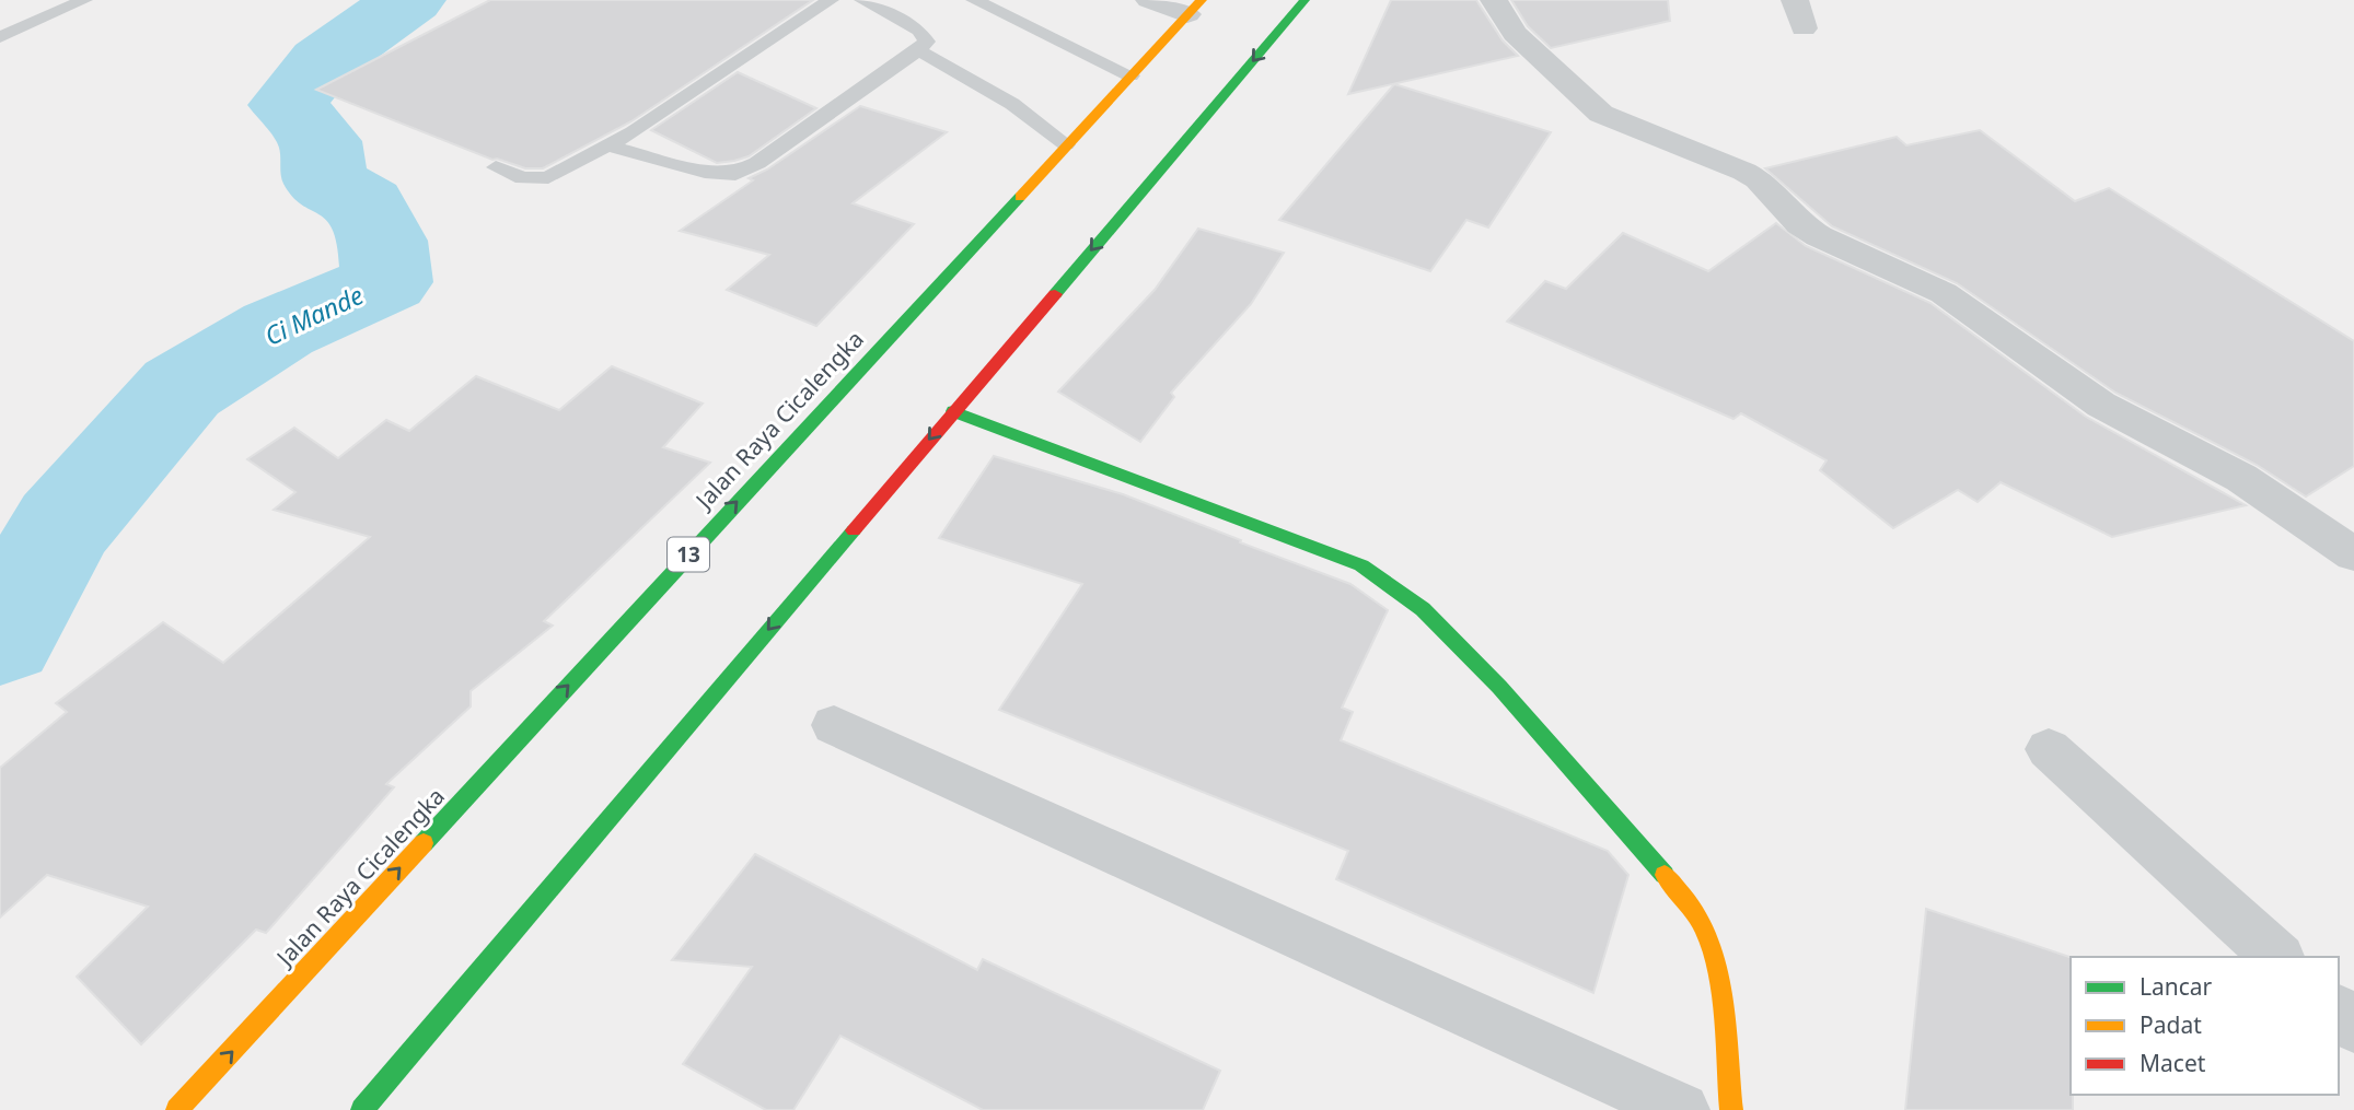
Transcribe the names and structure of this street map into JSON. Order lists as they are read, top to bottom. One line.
{"streets":{"main road":["Jalan Raya Cicalengka","13"]},"water":["Ci Mande"],"legend":["Lancar","Padat","Macet"]}
